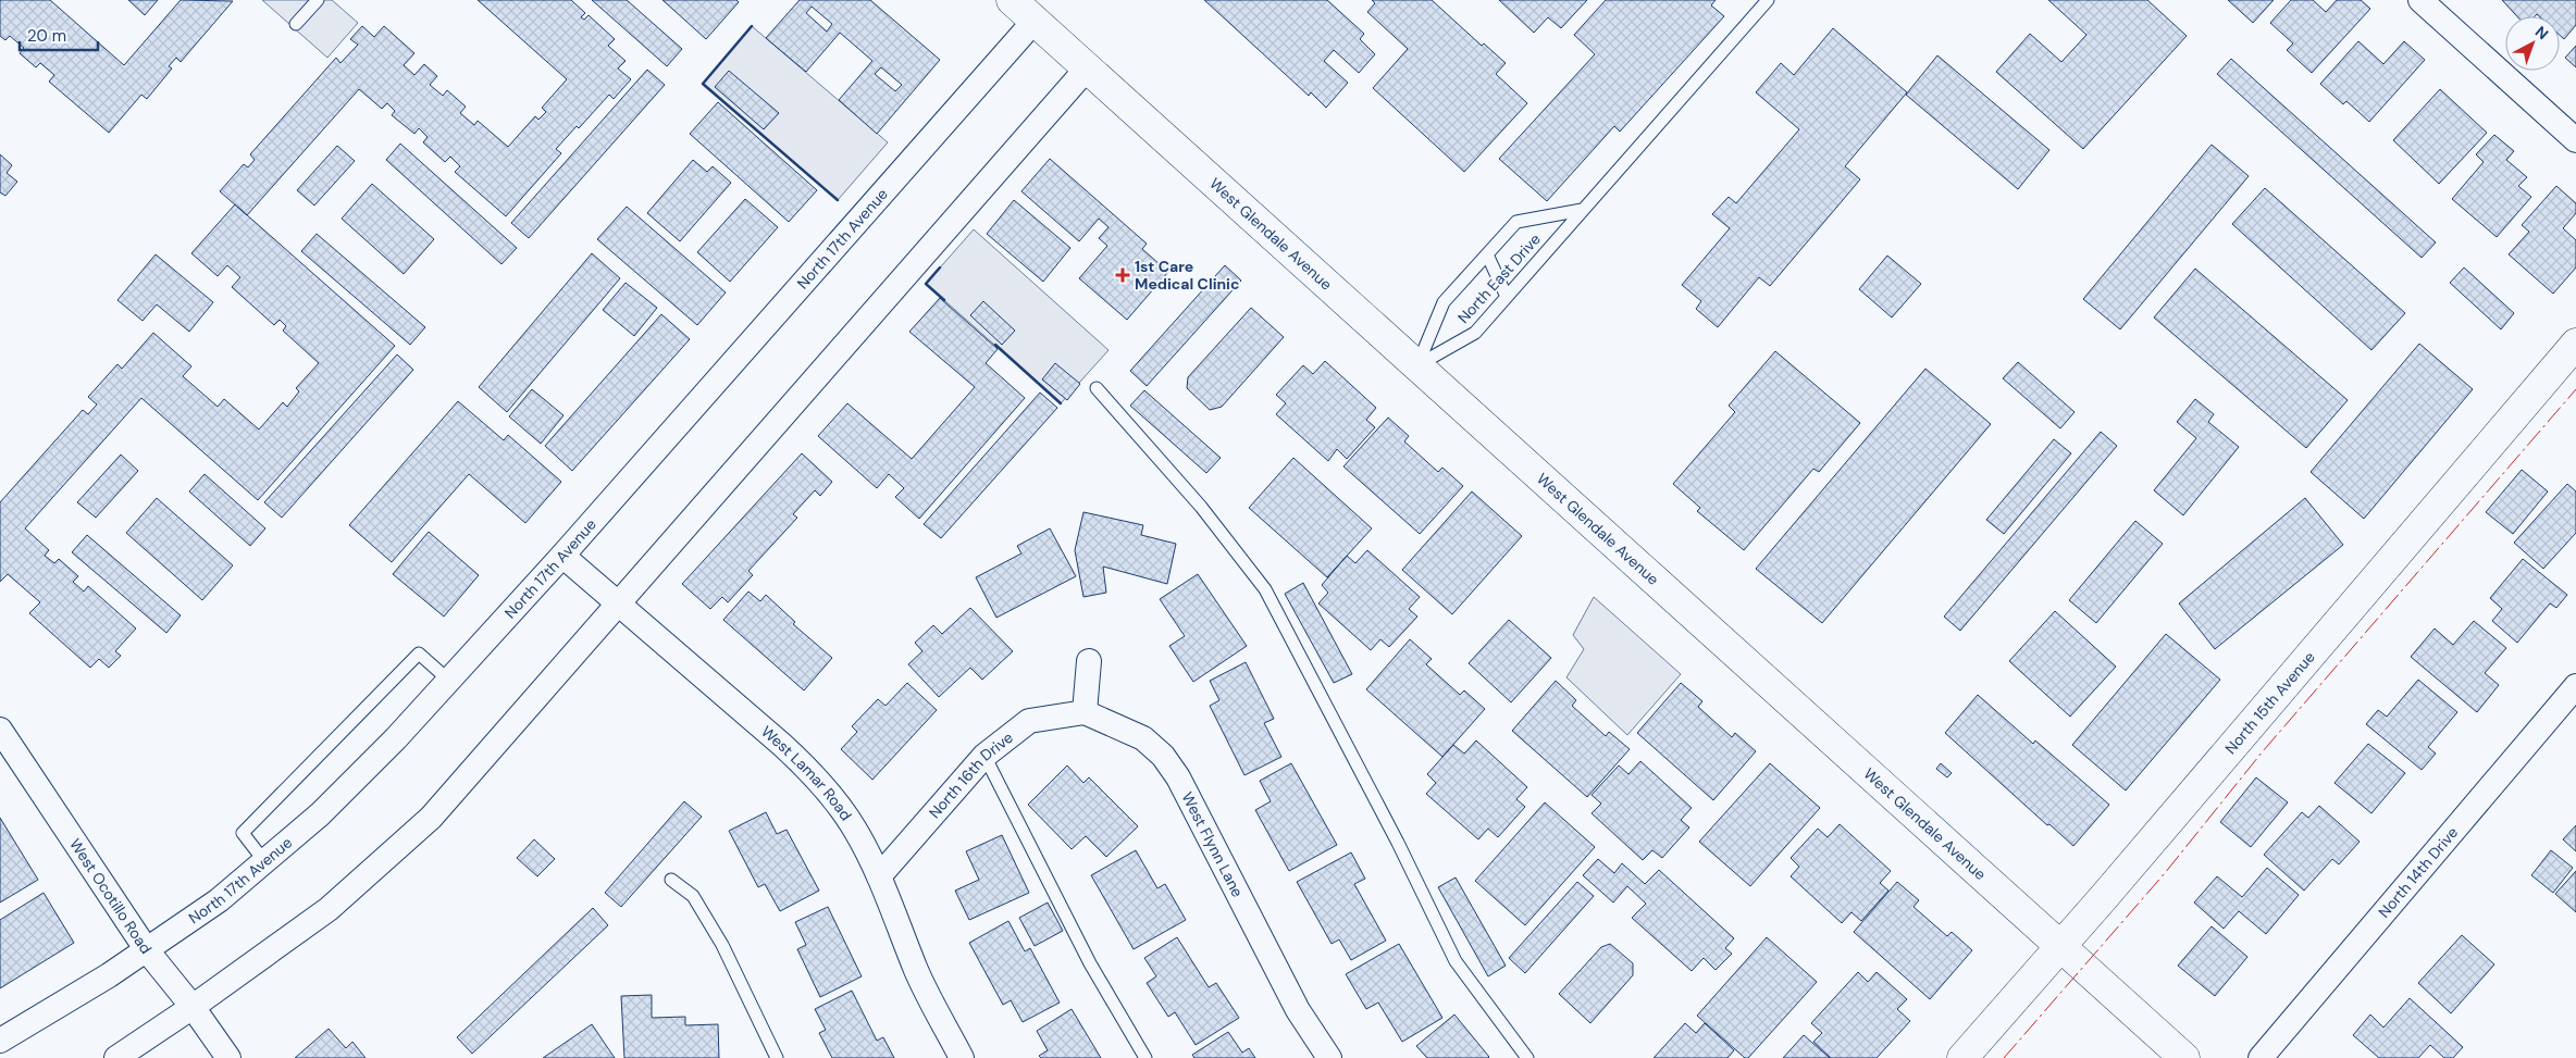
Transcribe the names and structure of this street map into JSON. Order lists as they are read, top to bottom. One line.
{"streets":{"main road":["West Glendale Avenue","North 15th Avenue"],"street":["North 17th Avenue","West Lamar Road","North 16th Drive","West Flynn Lane","North 14th Drive","West Ocotillo Road"],"lane":["North East Drive"]},"crossings":[["West Glendale Avenue","North 17th Avenue"],["West Glendale Avenue","North East Drive"],["West Glendale Avenue","North 15th Avenue"],["North 17th Avenue","West Lamar Road"],["North 17th Avenue","West Ocotillo Road"],["West Lamar Road","North 16th Drive"],["North 16th Drive","West Flynn Lane"]],"places":{"health":["1st Care Medical Clinic"]},"scale_bar":"20 m","north":"top right"}
